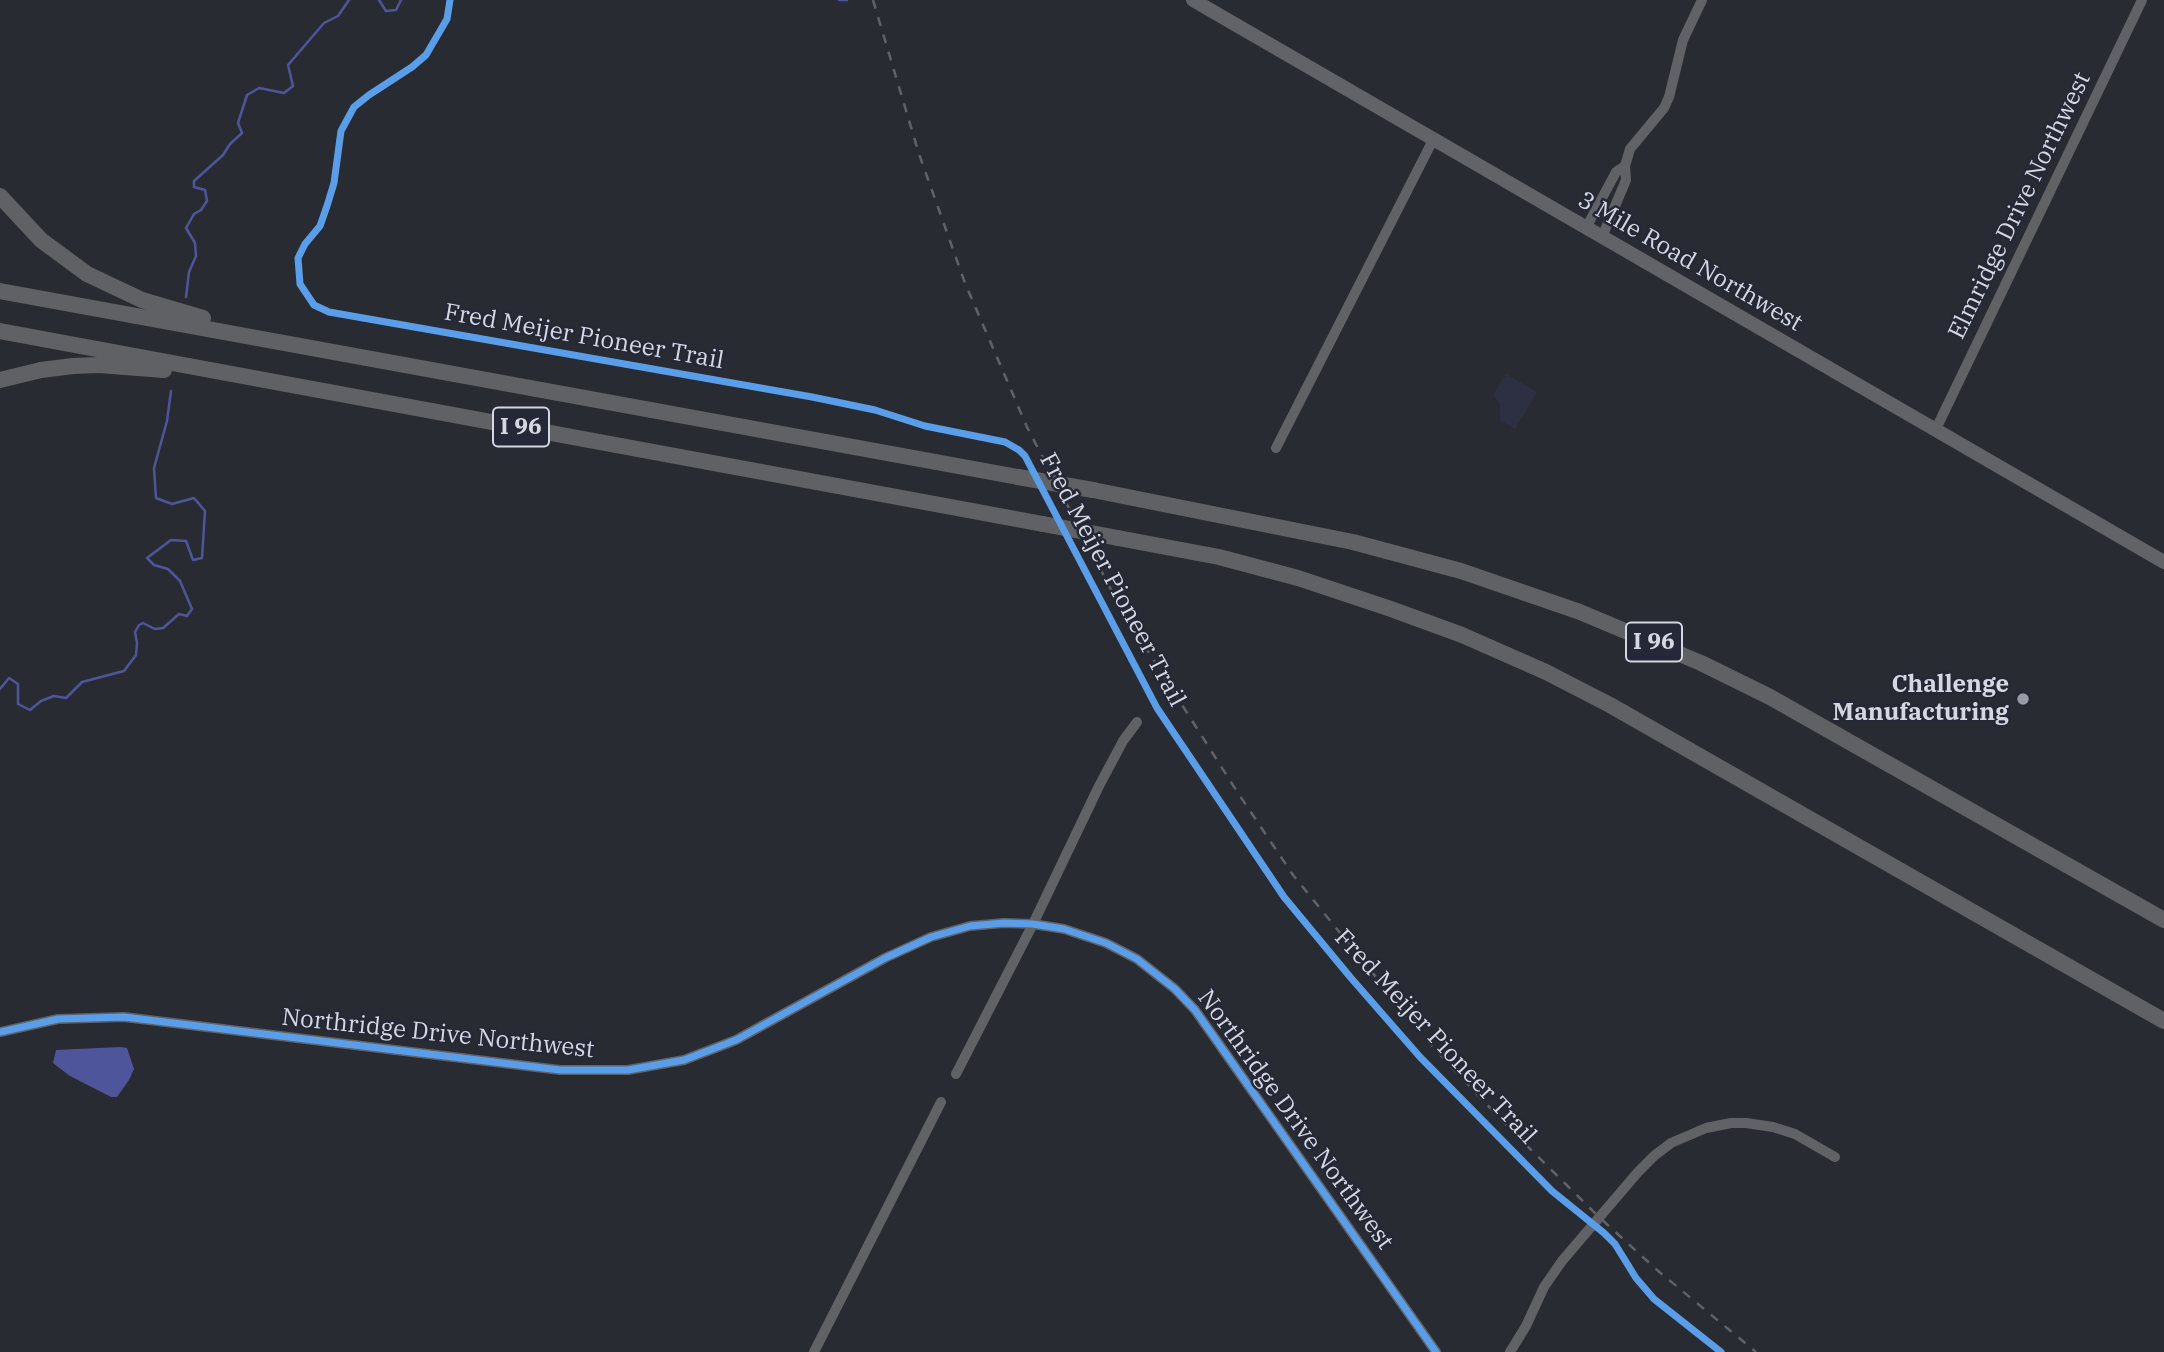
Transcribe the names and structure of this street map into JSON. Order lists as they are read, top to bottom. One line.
{"streets":{"highway":["I 96"],"main road":["3 Mile Road Northwest"],"street":["Elmridge Drive Northwest","Northridge Drive Northwest"],"cycle path":["Fred Meijer Pioneer Trail"]},"crossings":[["Elmridge Drive Northwest","3 Mile Road Northwest"]],"places":["Challenge Manufacturing"]}
